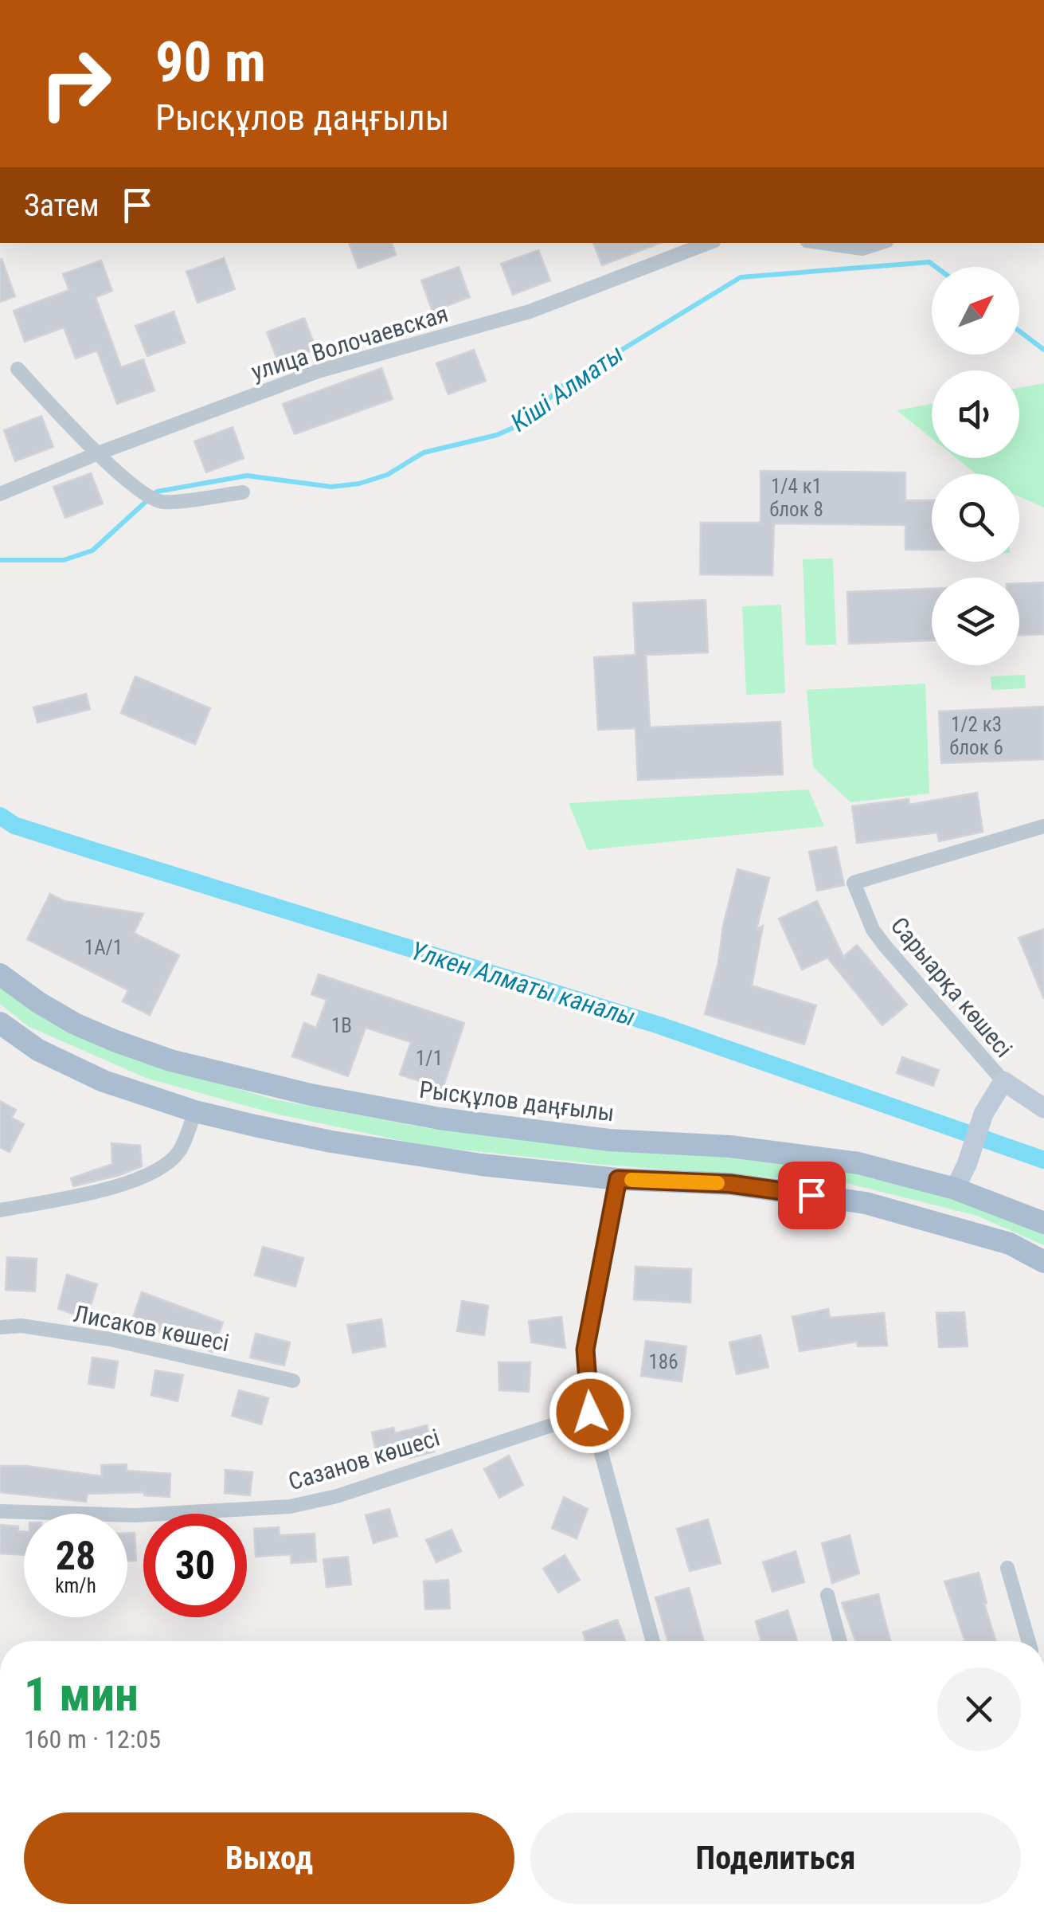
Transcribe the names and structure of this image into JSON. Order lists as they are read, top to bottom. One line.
{"streets":{"main road":["Рысқұлов даңғылы"],"street":["улица Волочаевская","Сарыарқа көшесі","Лисаков көшесі","Сазанов көшесі"]},"water":["Кіші Алматы","Үлкен Алматы каналы"],"house_numbers":["1/4 к1 блок 8","1/2 к3 блок 6","1А/1","1В","1/1","186"],"north":"top right","page":{"turn":["90 m","Рысқұлов даңғылы"],"then":"Затем","speed":"28 km/h","limit":"30","heading":["1 мин","160 m · 12:05"],"buttons":["Выход","Поделиться"]}}
